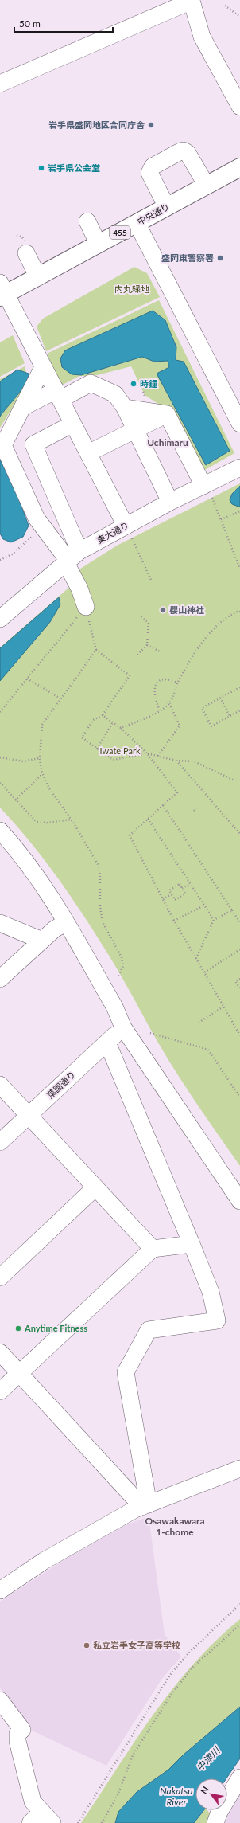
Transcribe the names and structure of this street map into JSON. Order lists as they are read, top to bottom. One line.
{"streets":{"highway":["中央通り","455"],"street":["東大通り","菜園通り"]},"districts":["Uchimaru","Osawakawara 1-chome"],"water":["中津川","Nakatsu River"],"parks":["内丸緑地","Iwate Park"],"places":["岩手県盛岡地区合同庁舎","岩手県公会堂","盛岡東警察署","時鐘","櫻山神社","Anytime Fitness","私立岩手女子高等学校"],"scale_bar":"50 m","north":"top left"}
